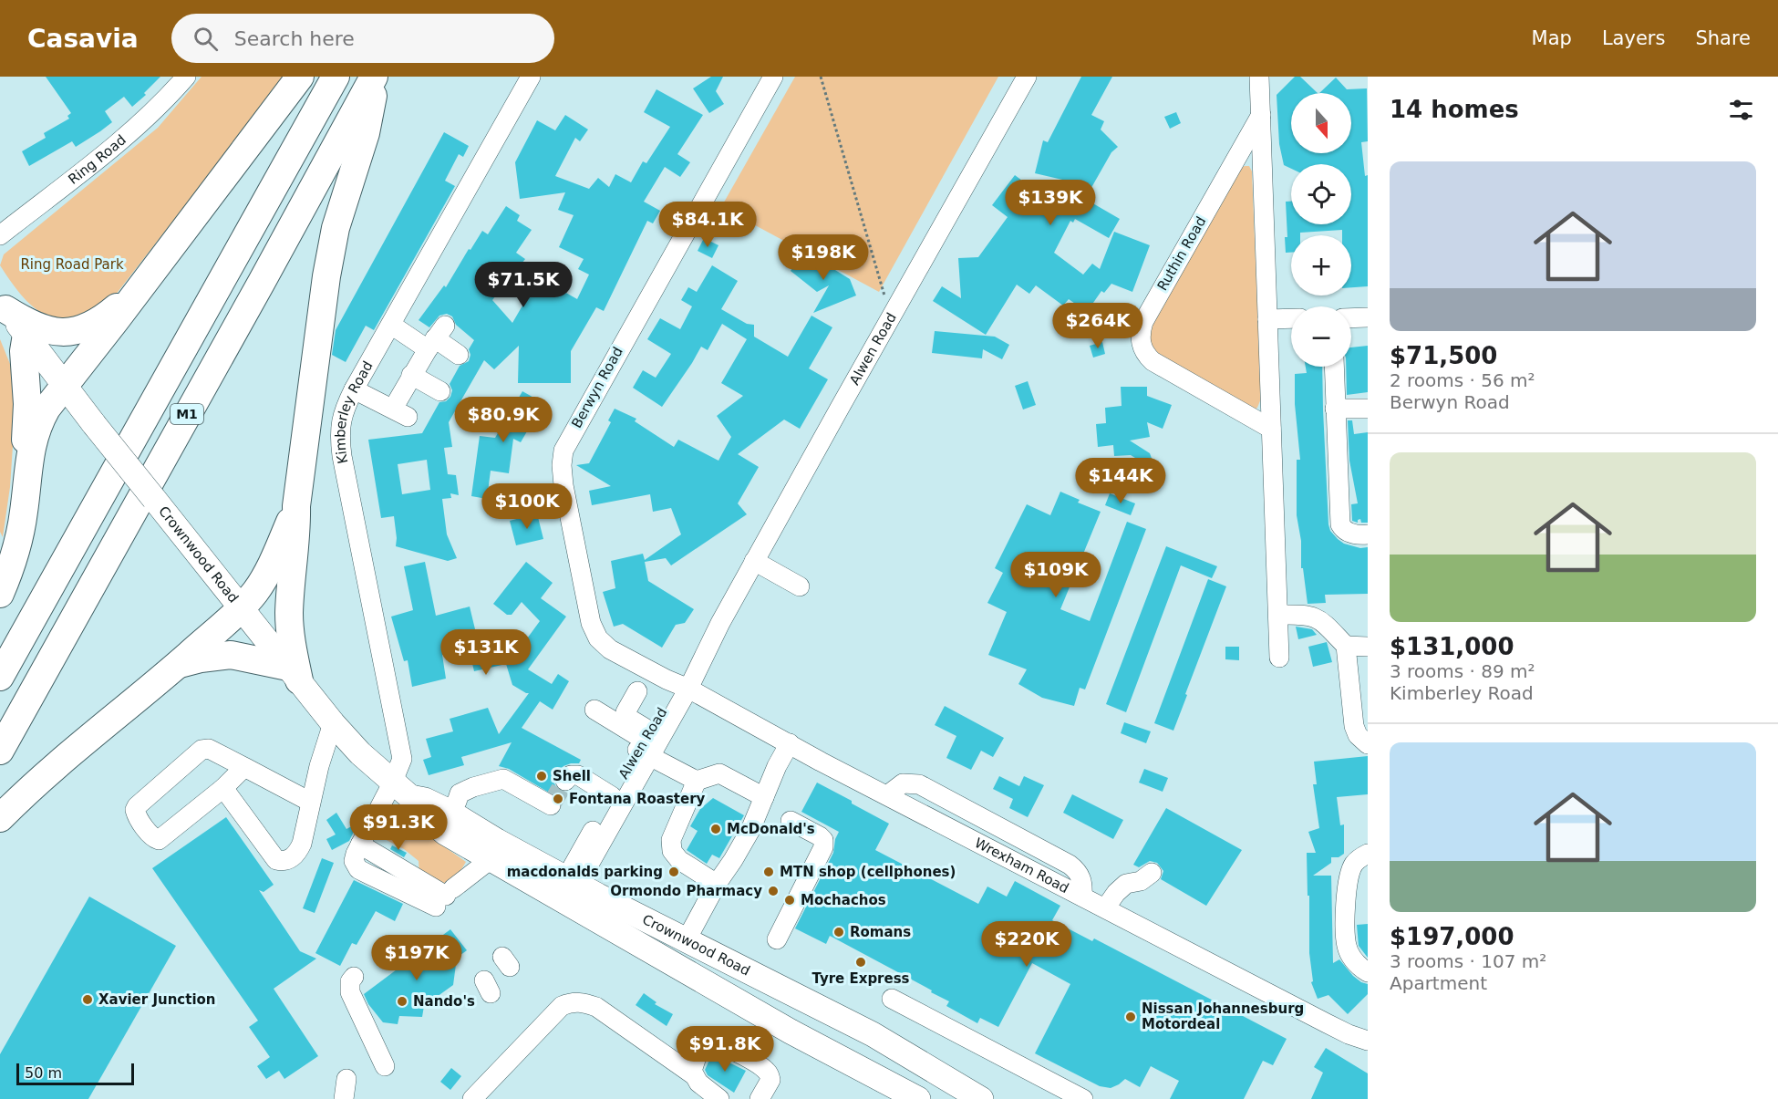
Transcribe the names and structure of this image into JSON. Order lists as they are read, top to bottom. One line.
{"streets":{"highway":["M1"],"main road":["Crownwood Road"],"street":["Ring Road","Ruthin Road","Alwen Road","Berwyn Road","Kimberley Road","Wrexham Road"]},"crossings":[["Alwen Road","Berwyn Road"],["Alwen Road","Crownwood Road"],["Alwen Road","Wrexham Road"],["Berwyn Road","Wrexham Road"],["Kimberley Road","Crownwood Road"]],"parks":["Ring Road Park"],"places":["Shell","Fontana Roastery","McDonald's","macdonalds parking","MTN shop (cellphones)","Ormondo Pharmacy","Mochachos","Romans","Tyre Express","Xavier Junction","Nando's","Nissan Johannesburg Motordeal"],"scale_bar":"50 m","north":"bottom","page":{"header":"Casavia","search":"Search here","nav":["Map","Layers","Share"],"heading":"14 homes","map_buttons":["+","−"],"list":[{"name":"$71,500","note":"2 rooms · 56 m² · Berwyn Road"},{"name":"$131,000","note":"3 rooms · 89 m² · Kimberley Road"},{"name":"$197,000","note":"3 rooms · 107 m² · Apartment"}],"price":["$139K","$84.1K","$198K","$71.5K","$264K","$80.9K","$144K","$100K","$109K","$131K","$91.3K","$220K","$197K","$91.8K"],"scale":"50 m"}}
